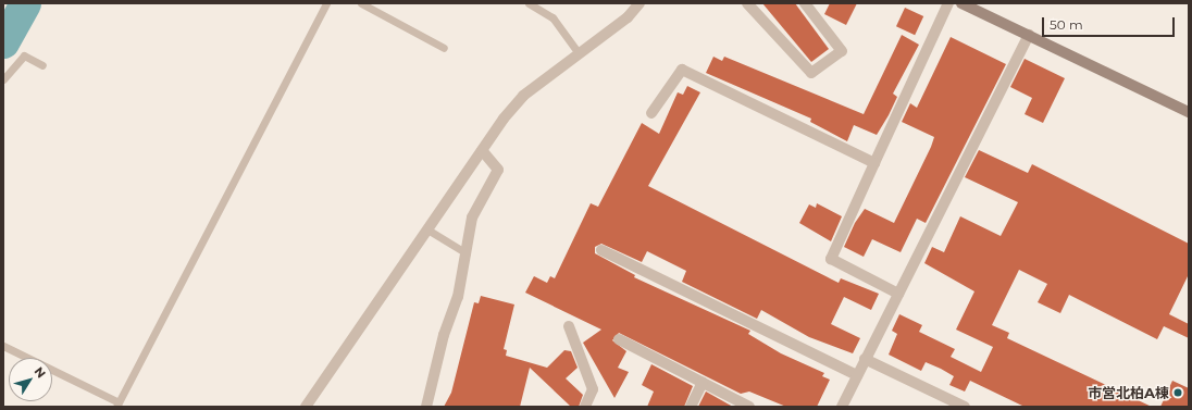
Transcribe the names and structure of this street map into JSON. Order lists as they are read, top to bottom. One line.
{"places":["市営北柏A棟"],"scale_bar":"50 m","north":"top right"}
